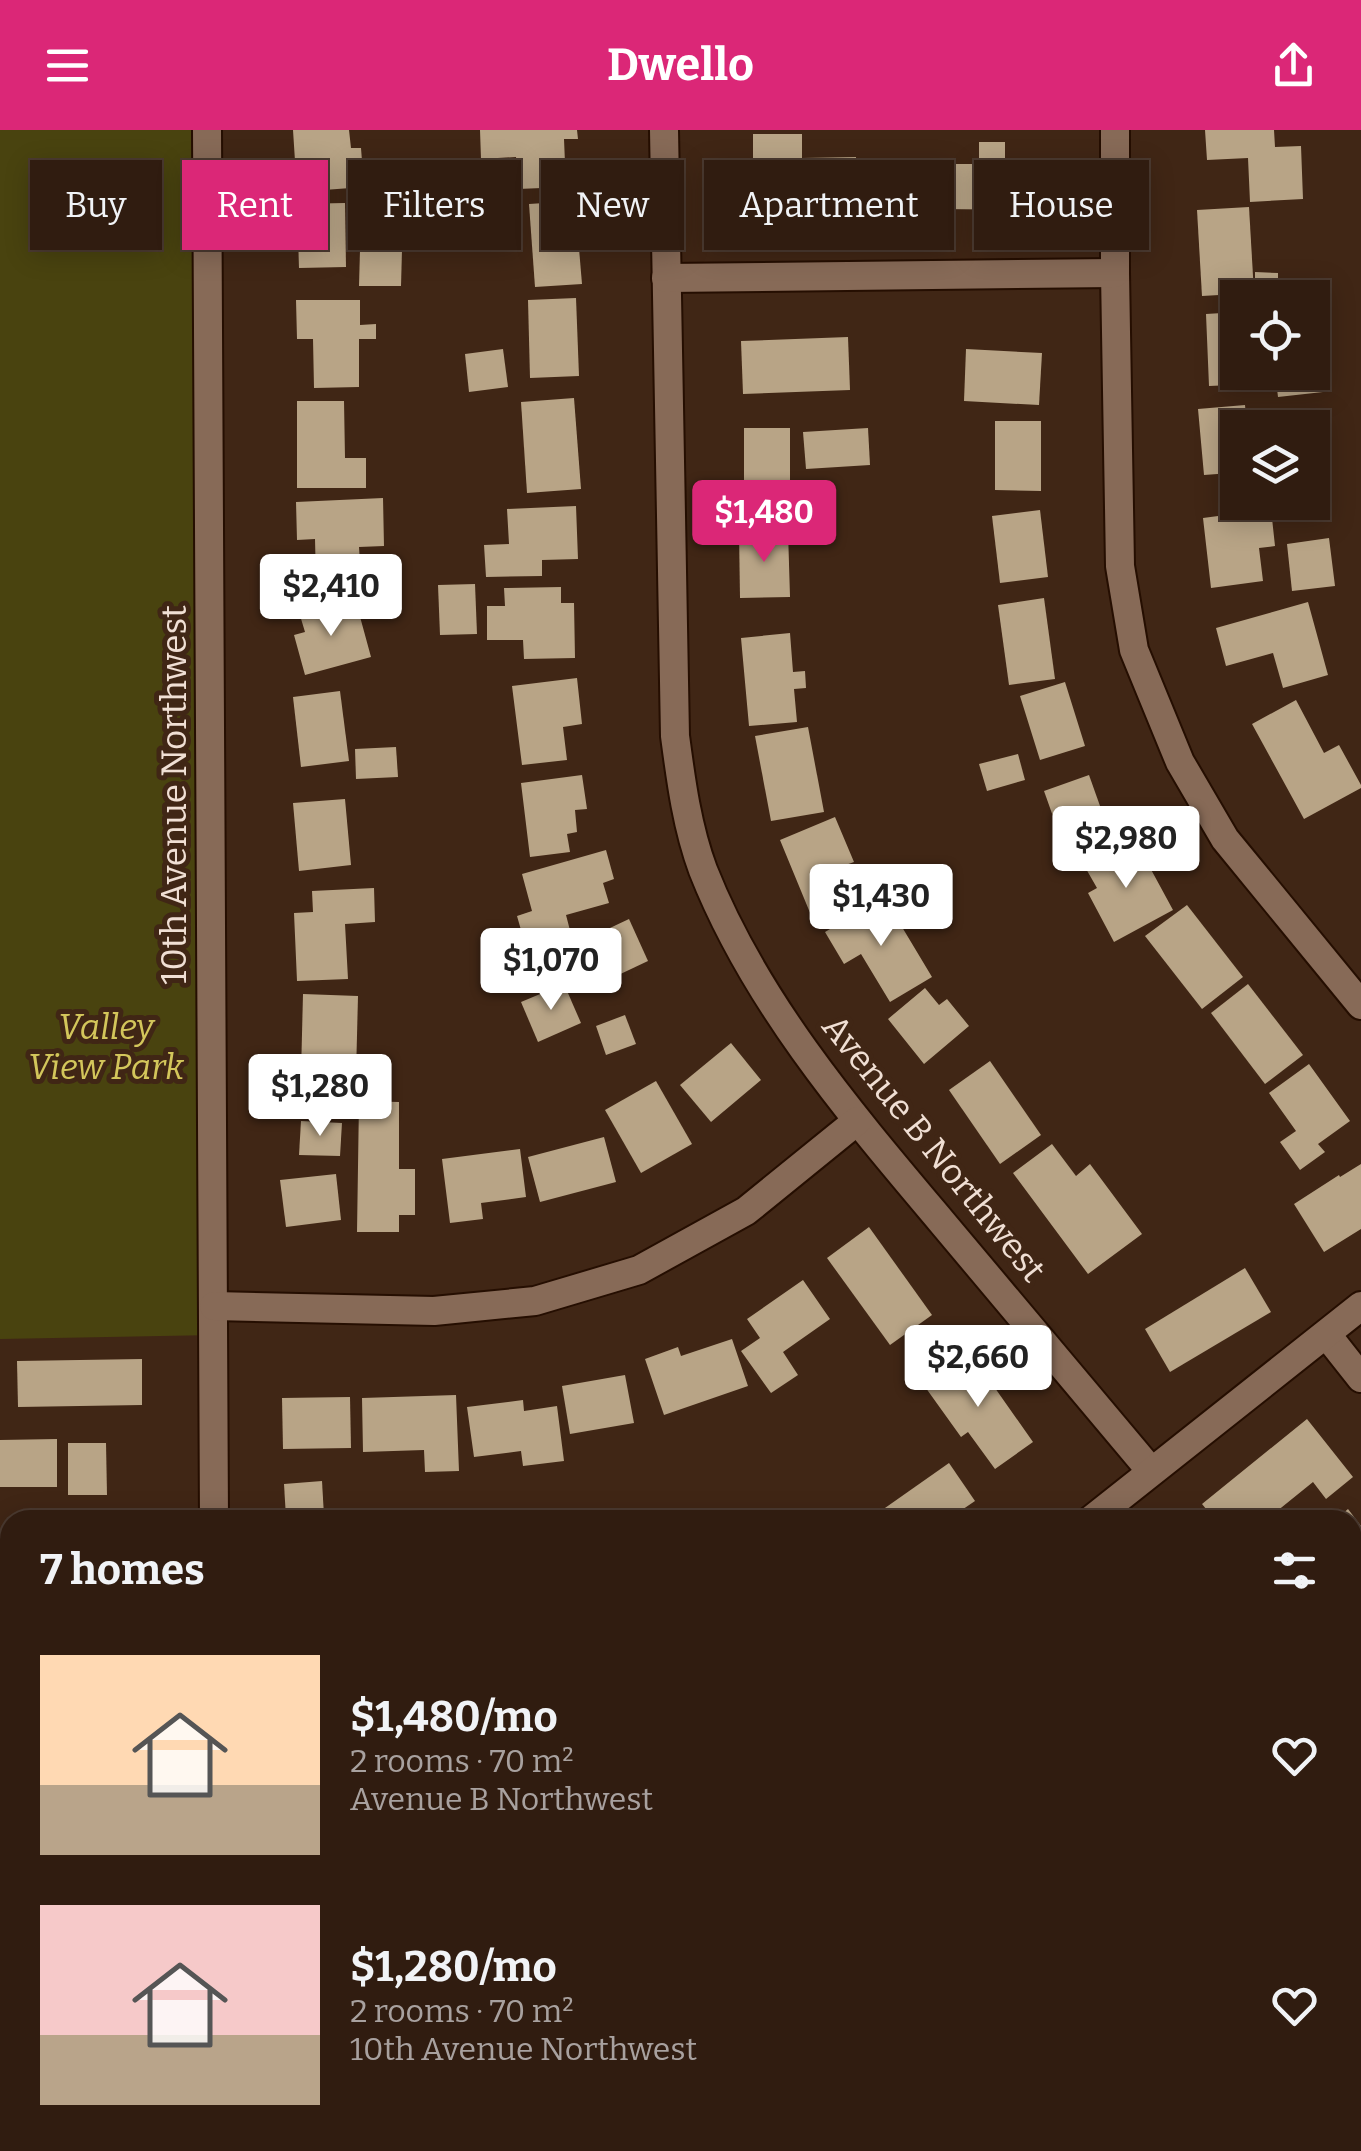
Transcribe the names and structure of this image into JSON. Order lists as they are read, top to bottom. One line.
{"streets":{"street":["10th Avenue Northwest","Avenue B Northwest"]},"parks":["Valley View Park"],"page":{"header":"Dwello","chip":["Buy","Rent","Filters","New","Apartment","House"],"price":["$1,480","$2,410","$2,980","$1,430","$1,070","$1,280","$2,660"],"heading":"7 homes","list":[{"name":"$1,480/mo","note":"2 rooms · 70 m² · Avenue B Northwest"},{"name":"$1,280/mo","note":"2 rooms · 70 m² · 10th Avenue Northwest"}]}}
